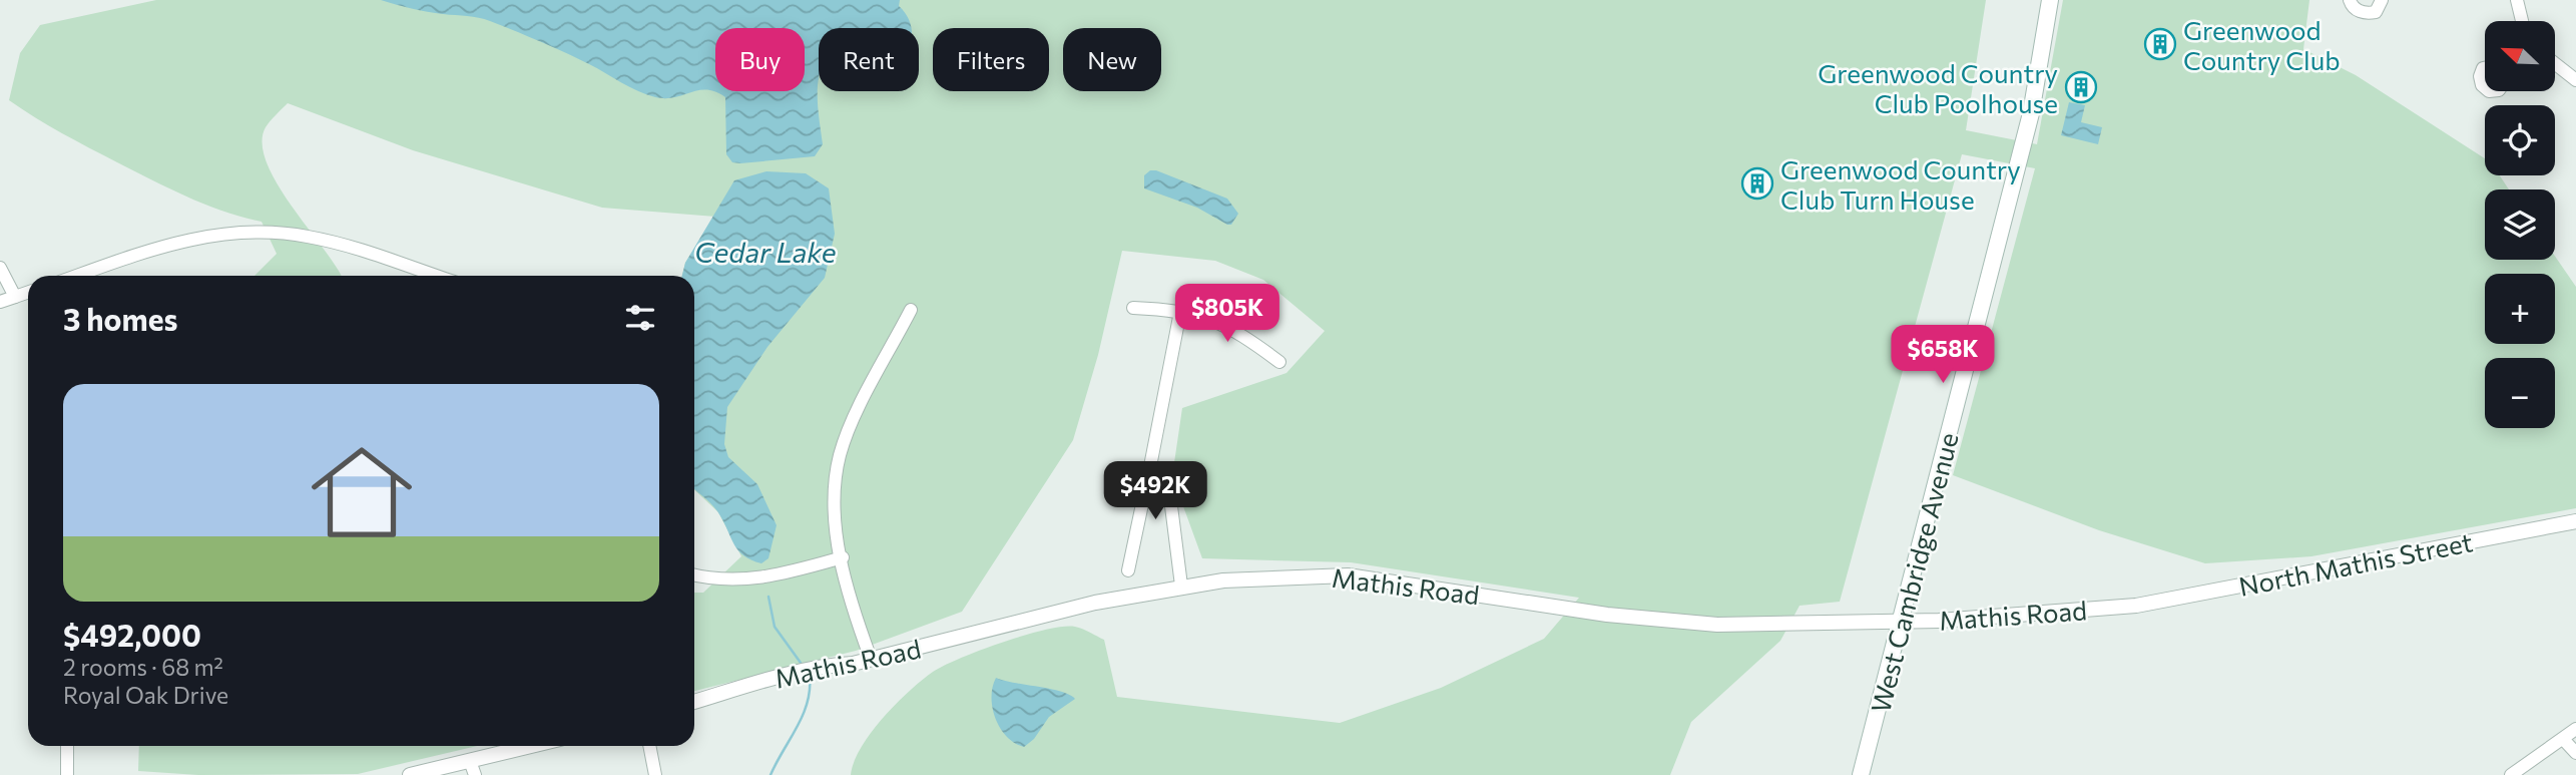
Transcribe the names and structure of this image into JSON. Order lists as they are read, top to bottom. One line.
{"streets":{"main road":["West Cambridge Avenue"],"street":["North Mathis Street","Mathis Road"]},"crossings":[["North Mathis Street","Mathis Road"],["West Cambridge Avenue","Mathis Road"]],"water":["Cedar Lake"],"places":{"building":["Greenwood Country Club","Greenwood Country Club Poolhouse","Greenwood Country Club Turn House"]},"north":"top left","page":{"map_buttons":["+","−"],"chip":["Buy","Rent","Filters","New"],"heading":"3 homes","price":["$805K","$658K","$492K"],"list":[{"name":"$492,000","note":"2 rooms · 68 m² · Royal Oak Drive"}]}}
